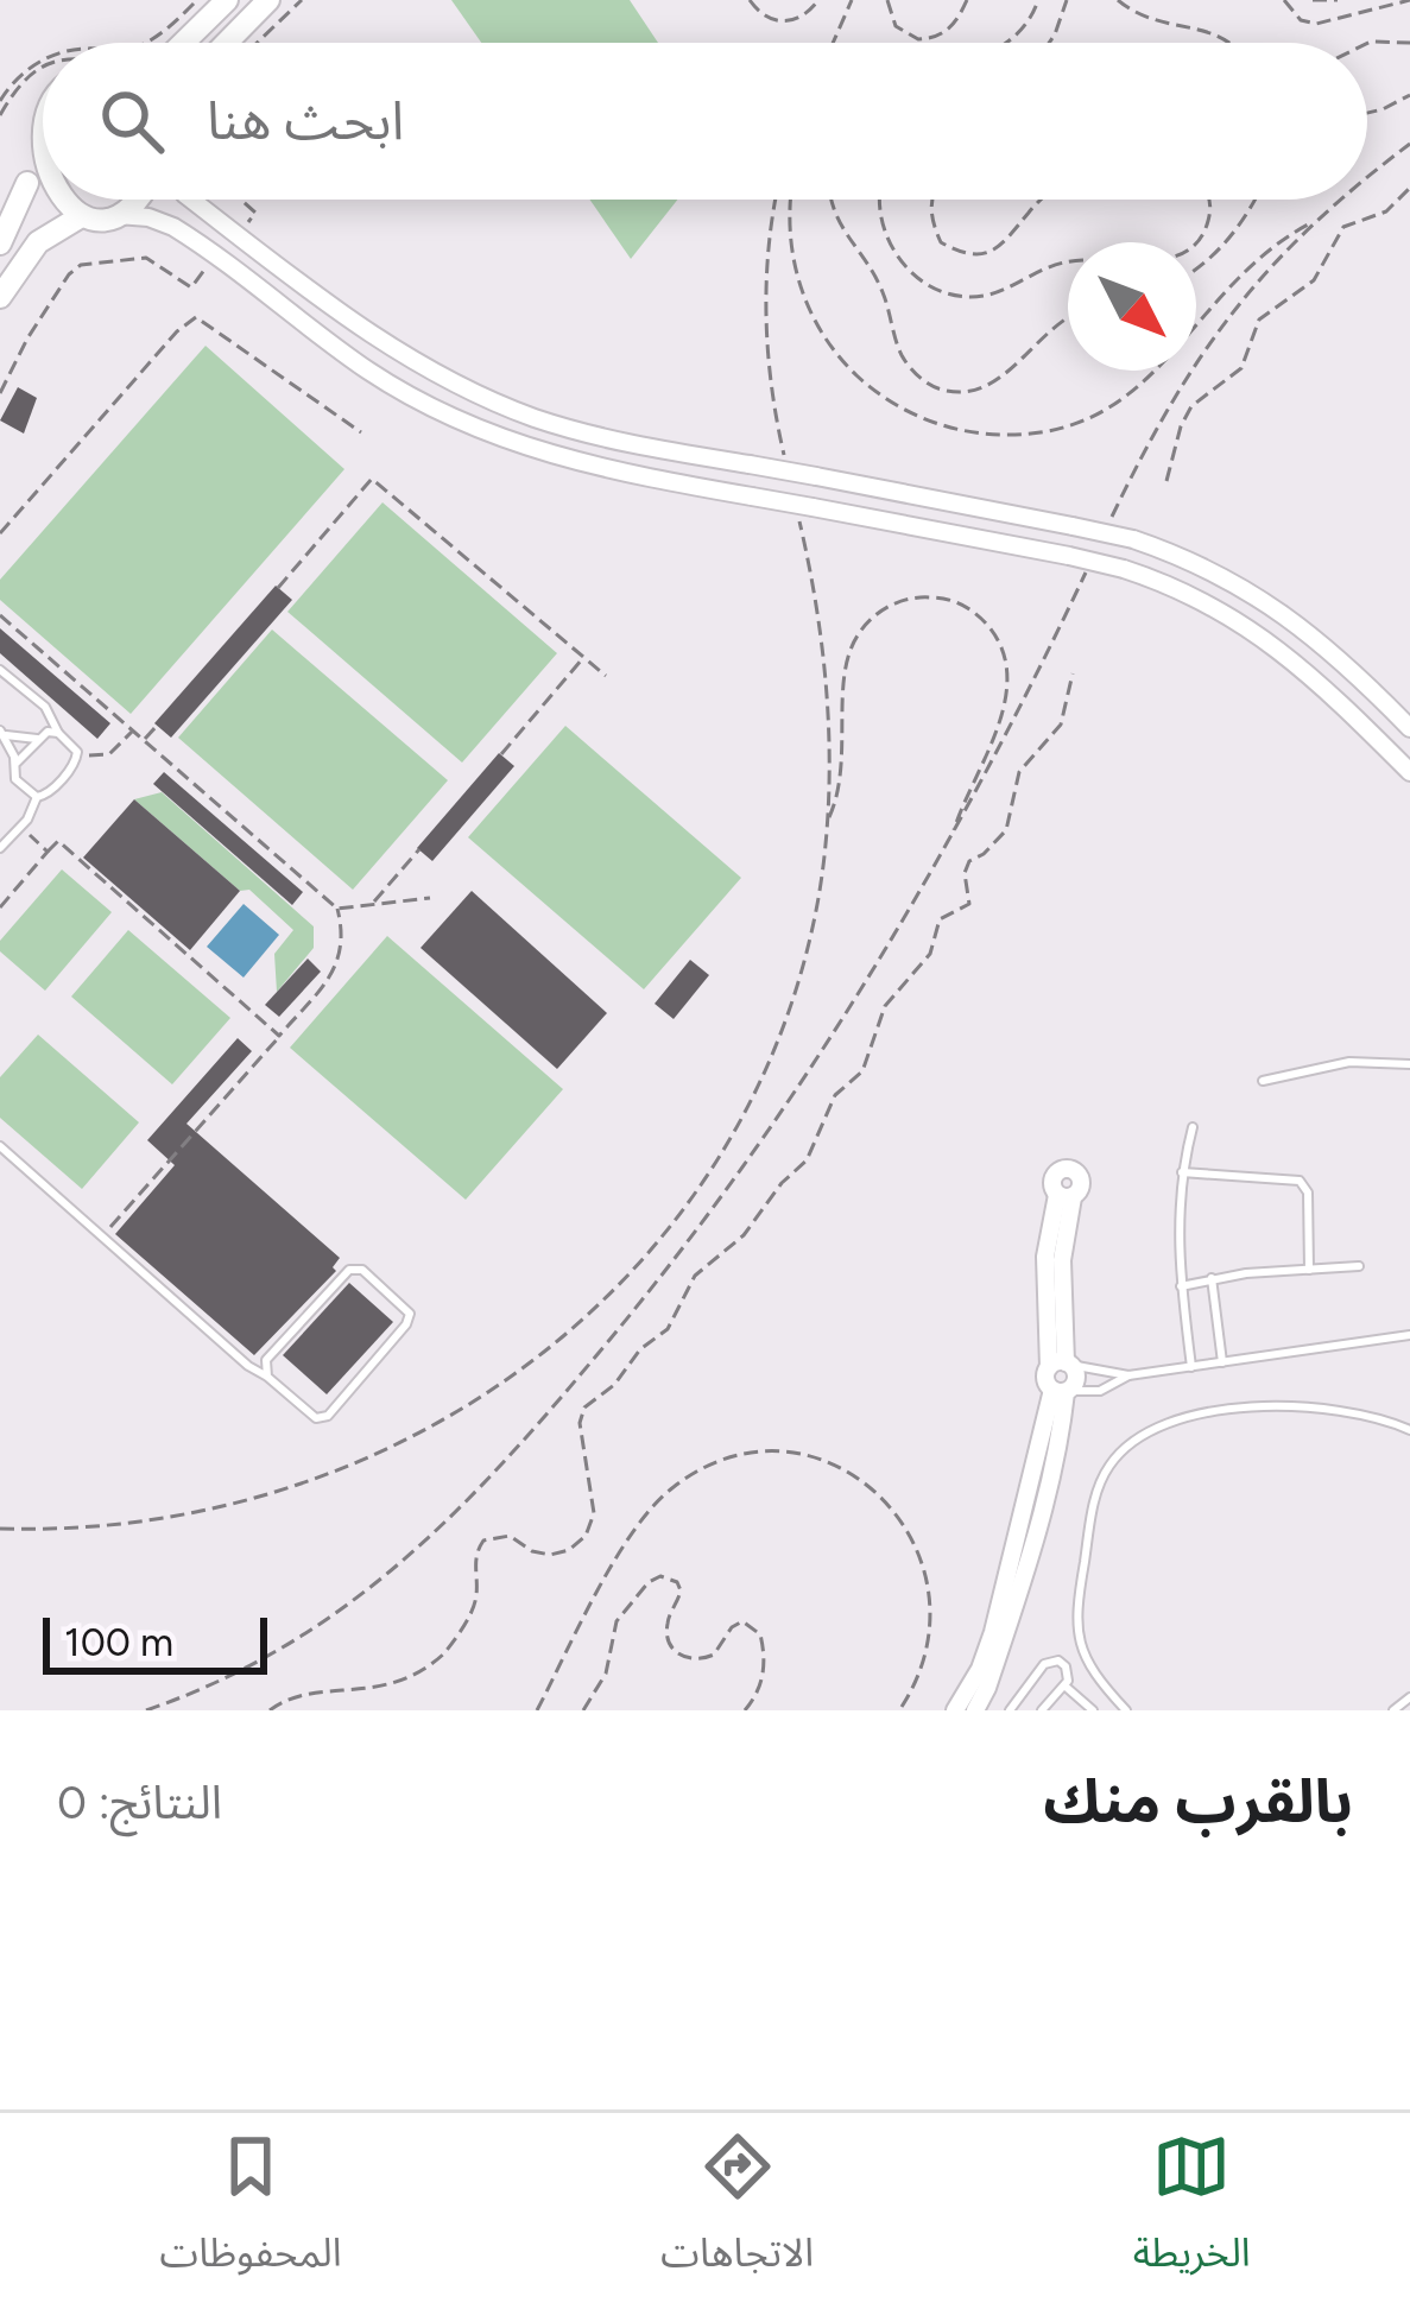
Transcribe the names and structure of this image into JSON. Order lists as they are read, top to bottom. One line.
{"scale_bar":"100 m","north":"bottom right","page":{"search":"ابحث هنا","scale":"100 m","heading":["بالقرب منك","النتائج: 0"],"nav":["الخريطة","الاتجاهات","المحفوظات"]}}
